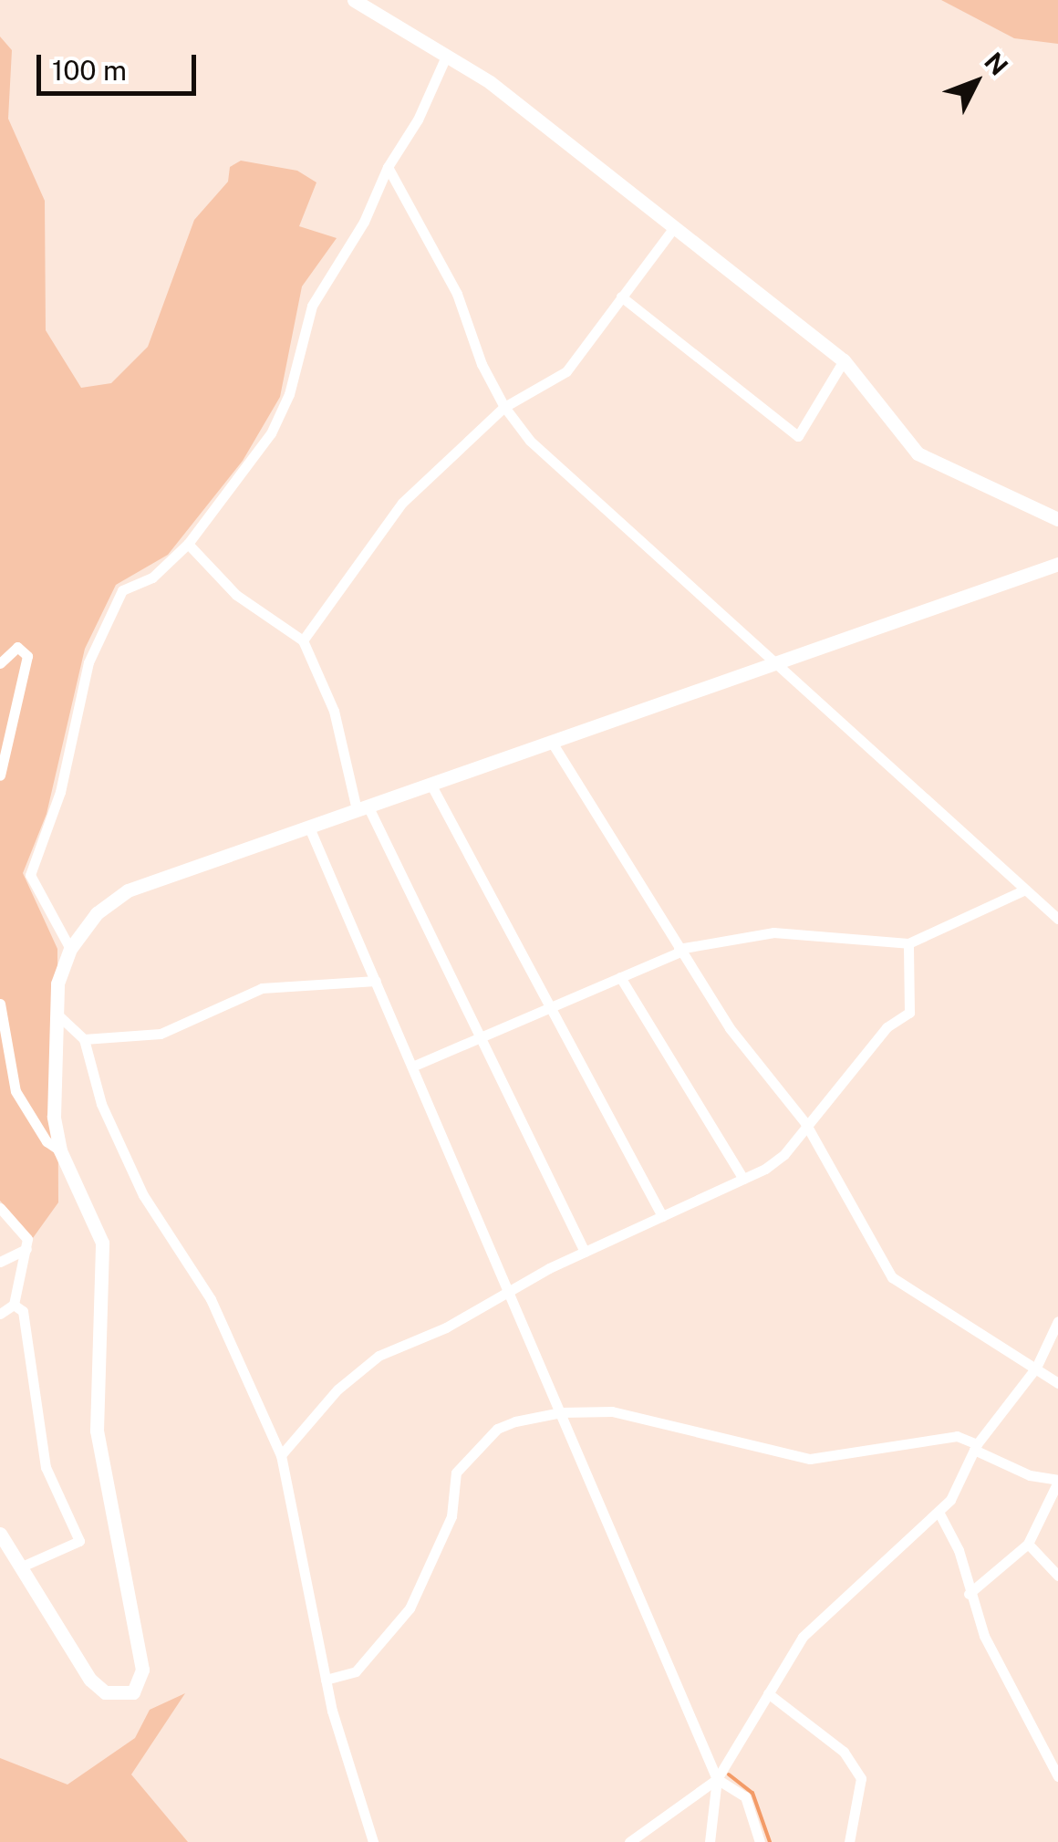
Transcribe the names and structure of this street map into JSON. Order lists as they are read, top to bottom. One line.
{"scale_bar":"100 m","north":"top right"}
